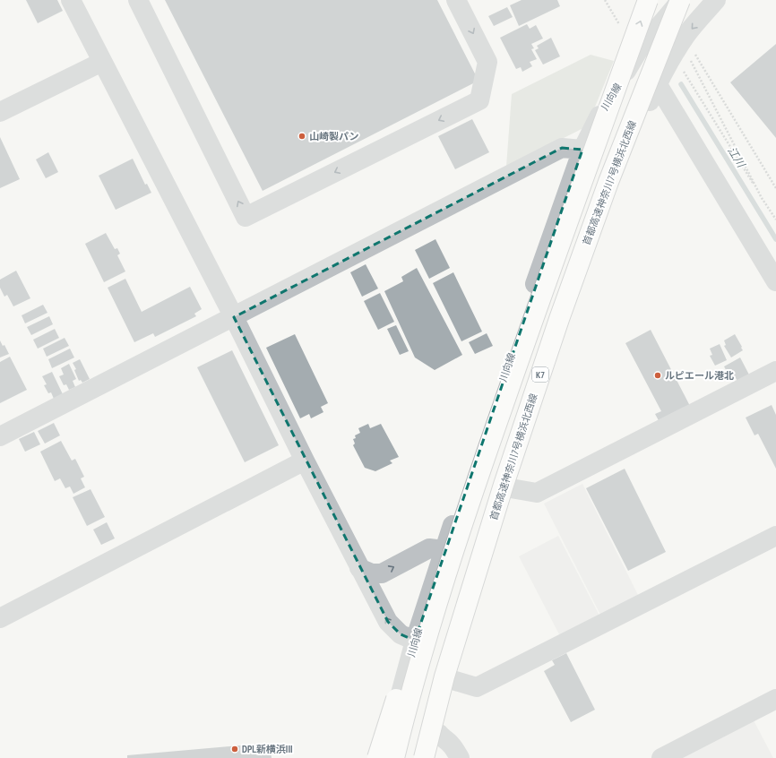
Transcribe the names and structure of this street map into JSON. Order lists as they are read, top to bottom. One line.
{"streets":{"highway":["首都高速神奈川7号横浜北西線","K7"],"street":["川向線"]},"crossings":[["川向線","首都高速神奈川7号横浜北西線"]],"water":["江川"],"places":["山崎製パン","ルピエール港北","DPL新横浜III"]}
